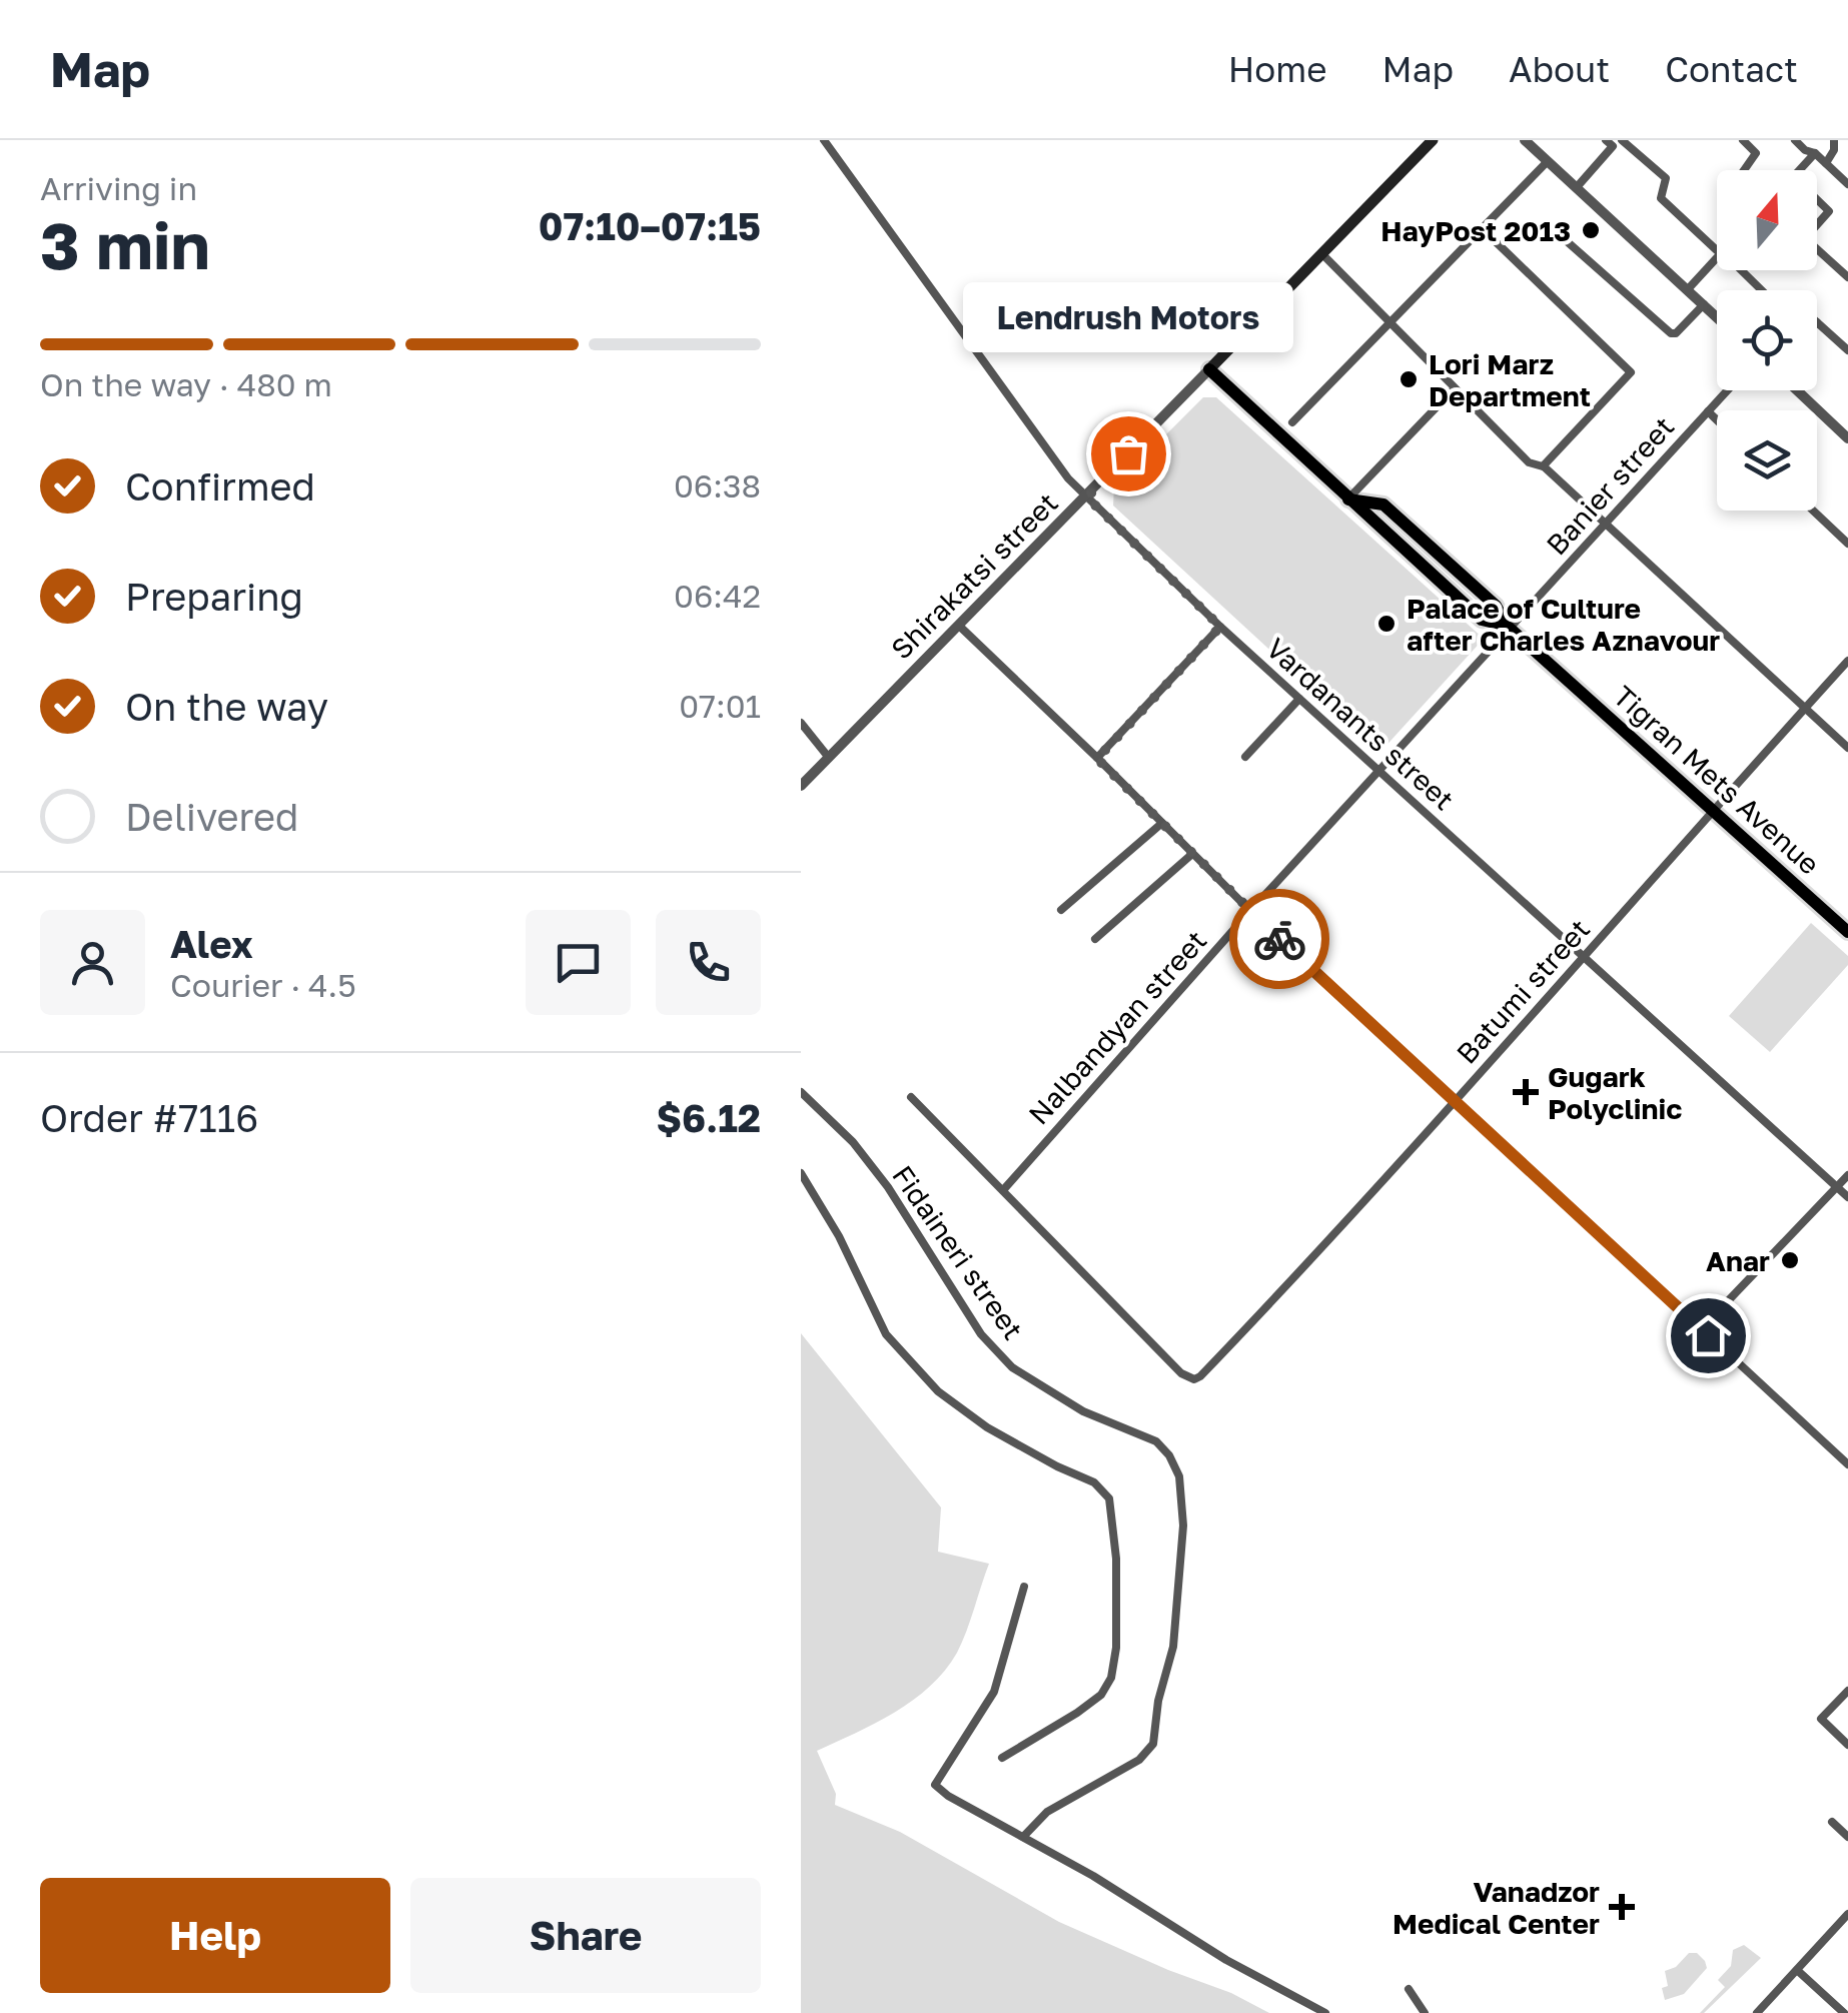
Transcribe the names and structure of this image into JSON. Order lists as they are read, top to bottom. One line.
{"streets":{"main road":["Shirakatsi street","Tigran Mets Avenue"],"street":["Banier street","Vardanants street","Batumi street","Nalbandyan street","Fidaineri street"]},"crossings":[["Banier street","Tigran Mets Avenue"],["Banier street","Nalbandyan street"],["Shirakatsi street","Vardanants street"],["Vardanants street","Batumi street"],["Vardanants street","Nalbandyan street"],["Tigran Mets Avenue","Batumi street"],["Tigran Mets Avenue","Nalbandyan street"],["Batumi street","Nalbandyan street"]],"places":{"other":["HayPost 2013","Lori Marz Department","Lendrush Motors","Palace of Culture after Charles Aznavour","Anar"],"health":["Gugark Polyclinic","Vanadzor Medical Center"]},"north":"top","page":{"header":"Map","nav":["Home","Map","About","Contact"],"heading":["3 min","Arriving in","07:10–07:15"],"panel":["Alex","Courier · 4.5","Order #7116","$6.12"],"bubble":"Lendrush Motors","bar":"On the way · 480 m","list":[["Confirmed","06:38"],["Preparing","06:42"],["On the way","07:01"],"Delivered"],"buttons":["Help","Share"]}}
